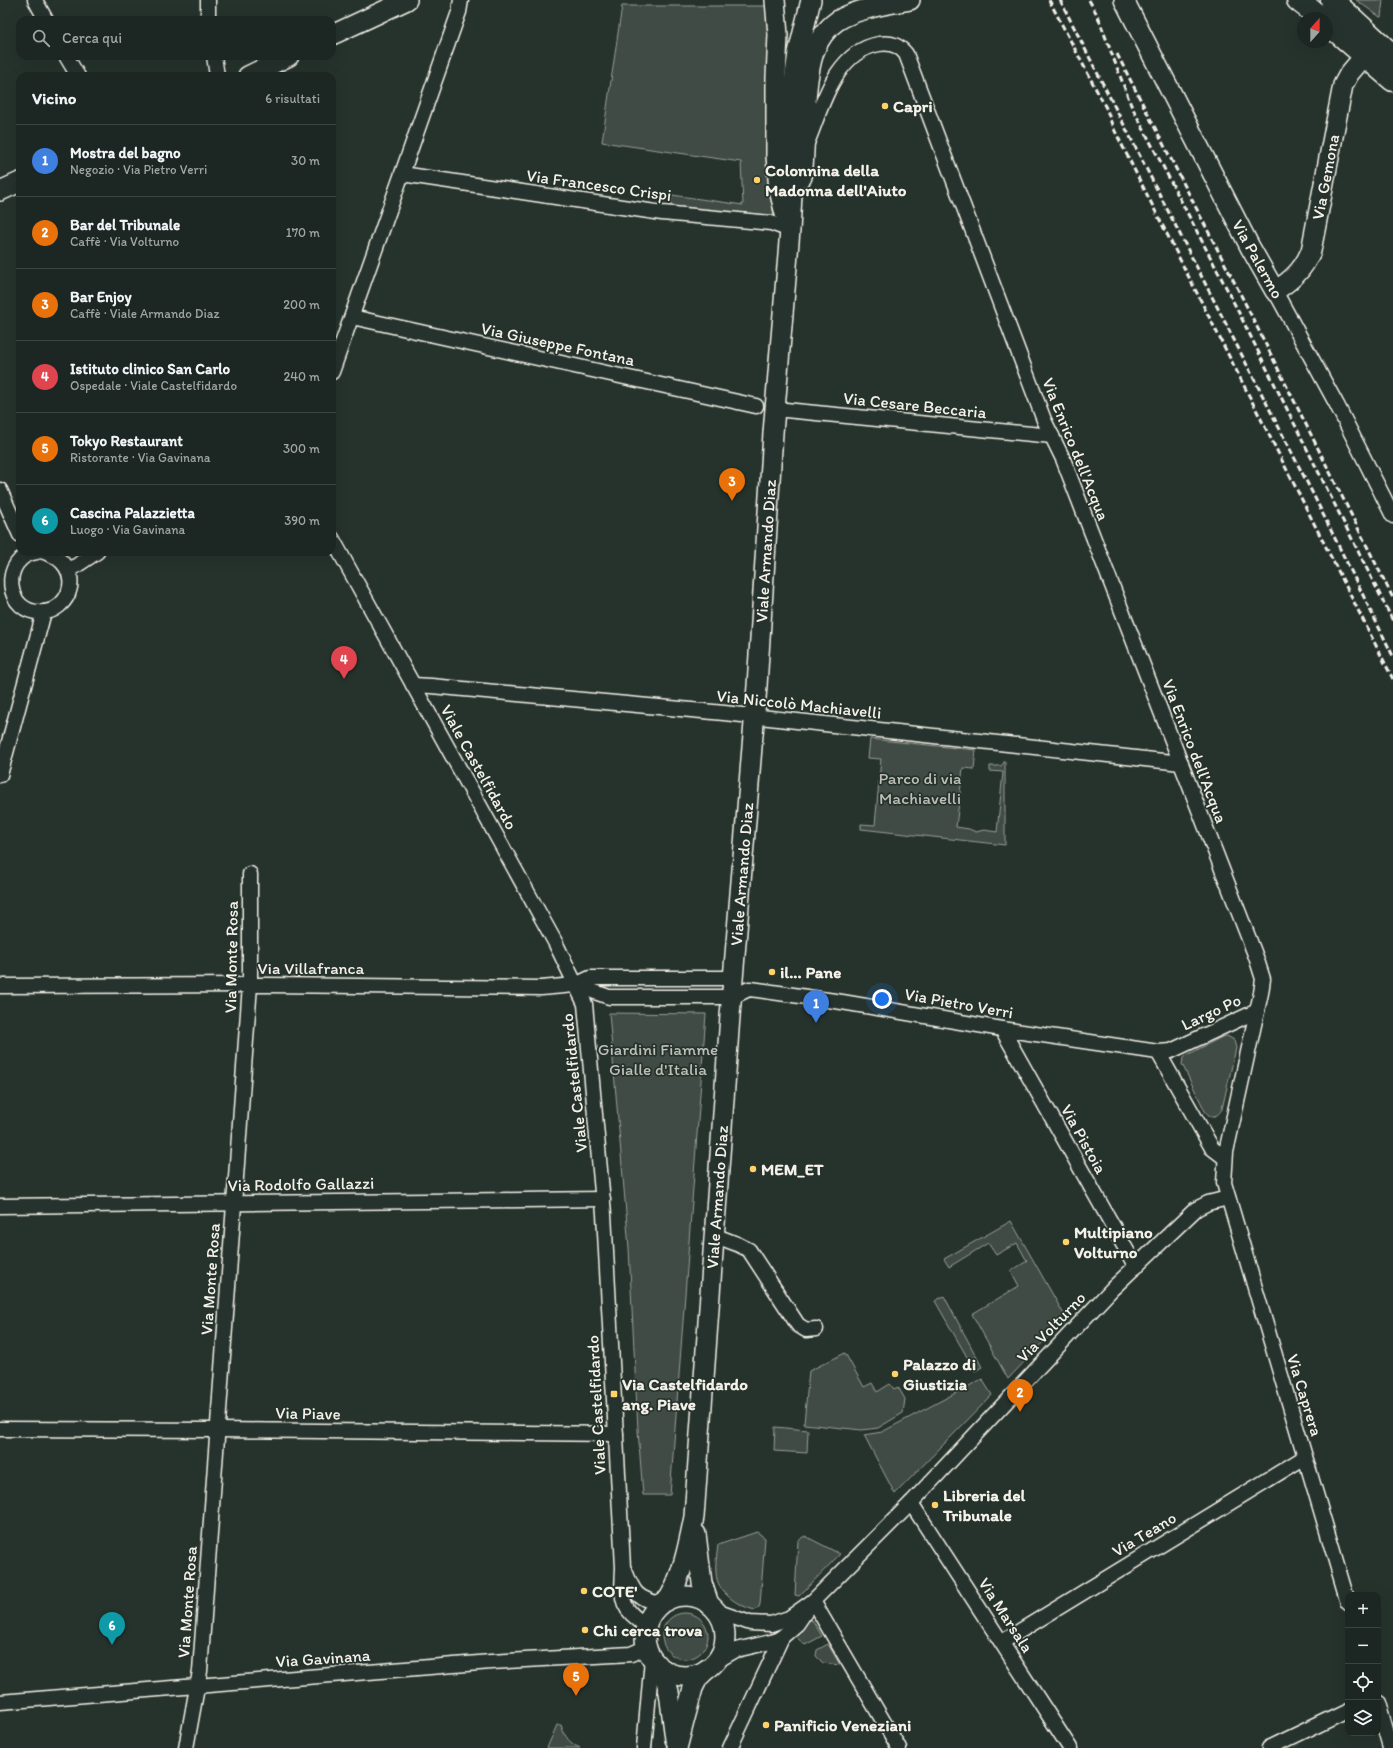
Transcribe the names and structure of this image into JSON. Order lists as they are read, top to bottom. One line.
{"streets":{"main road":["Via Gemona","Via Palermo","Viale Armando Diaz"],"street":["Via Francesco Crispi","Via Giuseppe Fontana","Via Cesare Beccaria","Via Enrico dell'Acqua","Via Niccolò Machiavelli","Viale Castelfidardo","Via Monte Rosa","Via Villafranca","Via Pietro Verri","Largo Po","Via Pistoia","Via Rodolfo Gallazzi","Via Volturno","Via Caprera","Via Piave","Via Teano","Via Marsala","Via Gavinana"]},"crossings":[["Via Gemona","Via Palermo"],["Via Francesco Crispi","Viale Armando Diaz"],["Via Cesare Beccaria","Via Enrico dell'Acqua"],["Via Cesare Beccaria","Viale Armando Diaz"],["Via Enrico dell'Acqua","Via Niccolò Machiavelli"],["Via Enrico dell'Acqua","Largo Po"],["Viale Armando Diaz","Via Niccolò Machiavelli"],["Viale Armando Diaz","Viale Castelfidardo"],["Viale Armando Diaz","Via Pietro Verri"],["Viale Armando Diaz","Via Gavinana"],["Via Niccolò Machiavelli","Viale Castelfidardo"],["Viale Castelfidardo","Via Villafranca"],["Viale Castelfidardo","Via Rodolfo Gallazzi"],["Viale Castelfidardo","Via Piave"],["Viale Castelfidardo","Via Gavinana"],["Via Monte Rosa","Via Villafranca"],["Via Monte Rosa","Via Rodolfo Gallazzi"],["Via Monte Rosa","Via Piave"],["Via Monte Rosa","Via Gavinana"],["Via Pietro Verri","Largo Po"],["Via Pietro Verri","Via Pistoia"],["Largo Po","Via Volturno"],["Largo Po","Via Caprera"],["Via Pistoia","Via Volturno"],["Via Volturno","Via Caprera"],["Via Volturno","Via Marsala"],["Via Caprera","Via Teano"],["Via Teano","Via Marsala"]],"parks":["Parco di via Machiavelli","Giardini Fiamme Gialle d'Italia"],"places":{"other":["Capri","Colonnina della Madonna dell'Aiuto","il... Pane","MEM_ET","Multipiano Volturno","Palazzo di Giustizia","Libreria del Tribunale","COTE'","Chi cerca trova","Panificio Veneziani"],"transit":["Via Castelfidardo ang. Piave"]},"north":"top","page":{"search":"Cerca qui","heading":["Vicino","6 risultati"],"list":[{"mark":"1","name":"Mostra del bagno","note":"Negozio · Via Pietro Verri","value":"30 m"},{"mark":"2","name":"Bar del Tribunale","note":"Caffè · Via Volturno","value":"170 m"},{"mark":"3","name":"Bar Enjoy","note":"Caffè · Viale Armando Diaz","value":"200 m"},{"mark":"4","name":"Istituto clinico San Carlo","note":"Ospedale · Viale Castelfidardo","value":"240 m"},{"mark":"5","name":"Tokyo Restaurant","note":"Ristorante · Via Gavinana","value":"300 m"},{"mark":"6","name":"Cascina Palazzietta","note":"Luogo · Via Gavinana","value":"390 m"}],"pins":["3","4","1","2","6","5"],"map_buttons":["+","−"]}}
